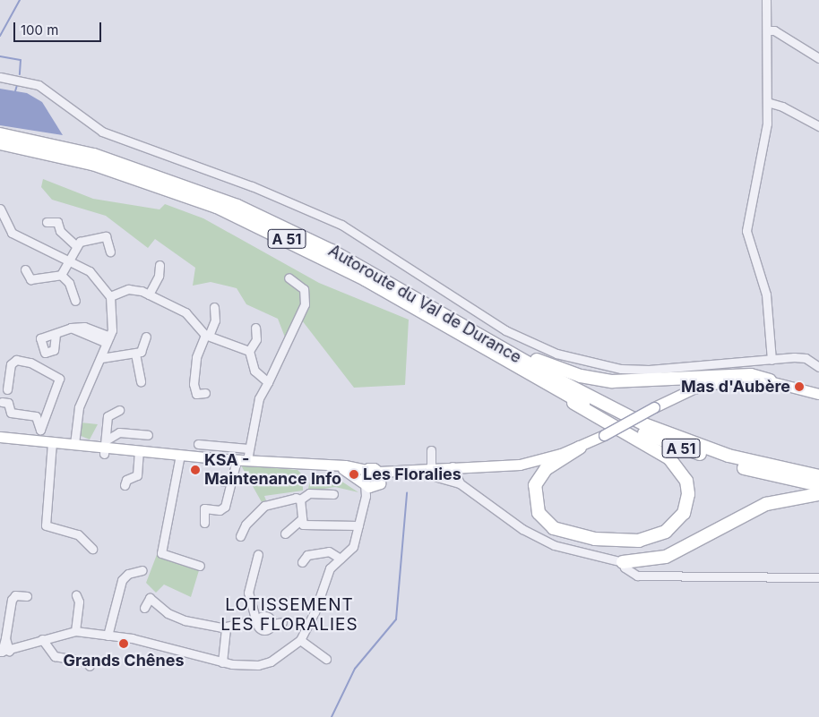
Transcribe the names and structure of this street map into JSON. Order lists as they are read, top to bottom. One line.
{"streets":{"highway":["A 51","Autoroute du Val de Durance"]},"districts":["LOTISSEMENT LES FLORALIES"],"places":["Mas d'Aubère","KSA - Maintenance Info","Les Floralies","Grands Chênes"],"scale_bar":"100 m"}
